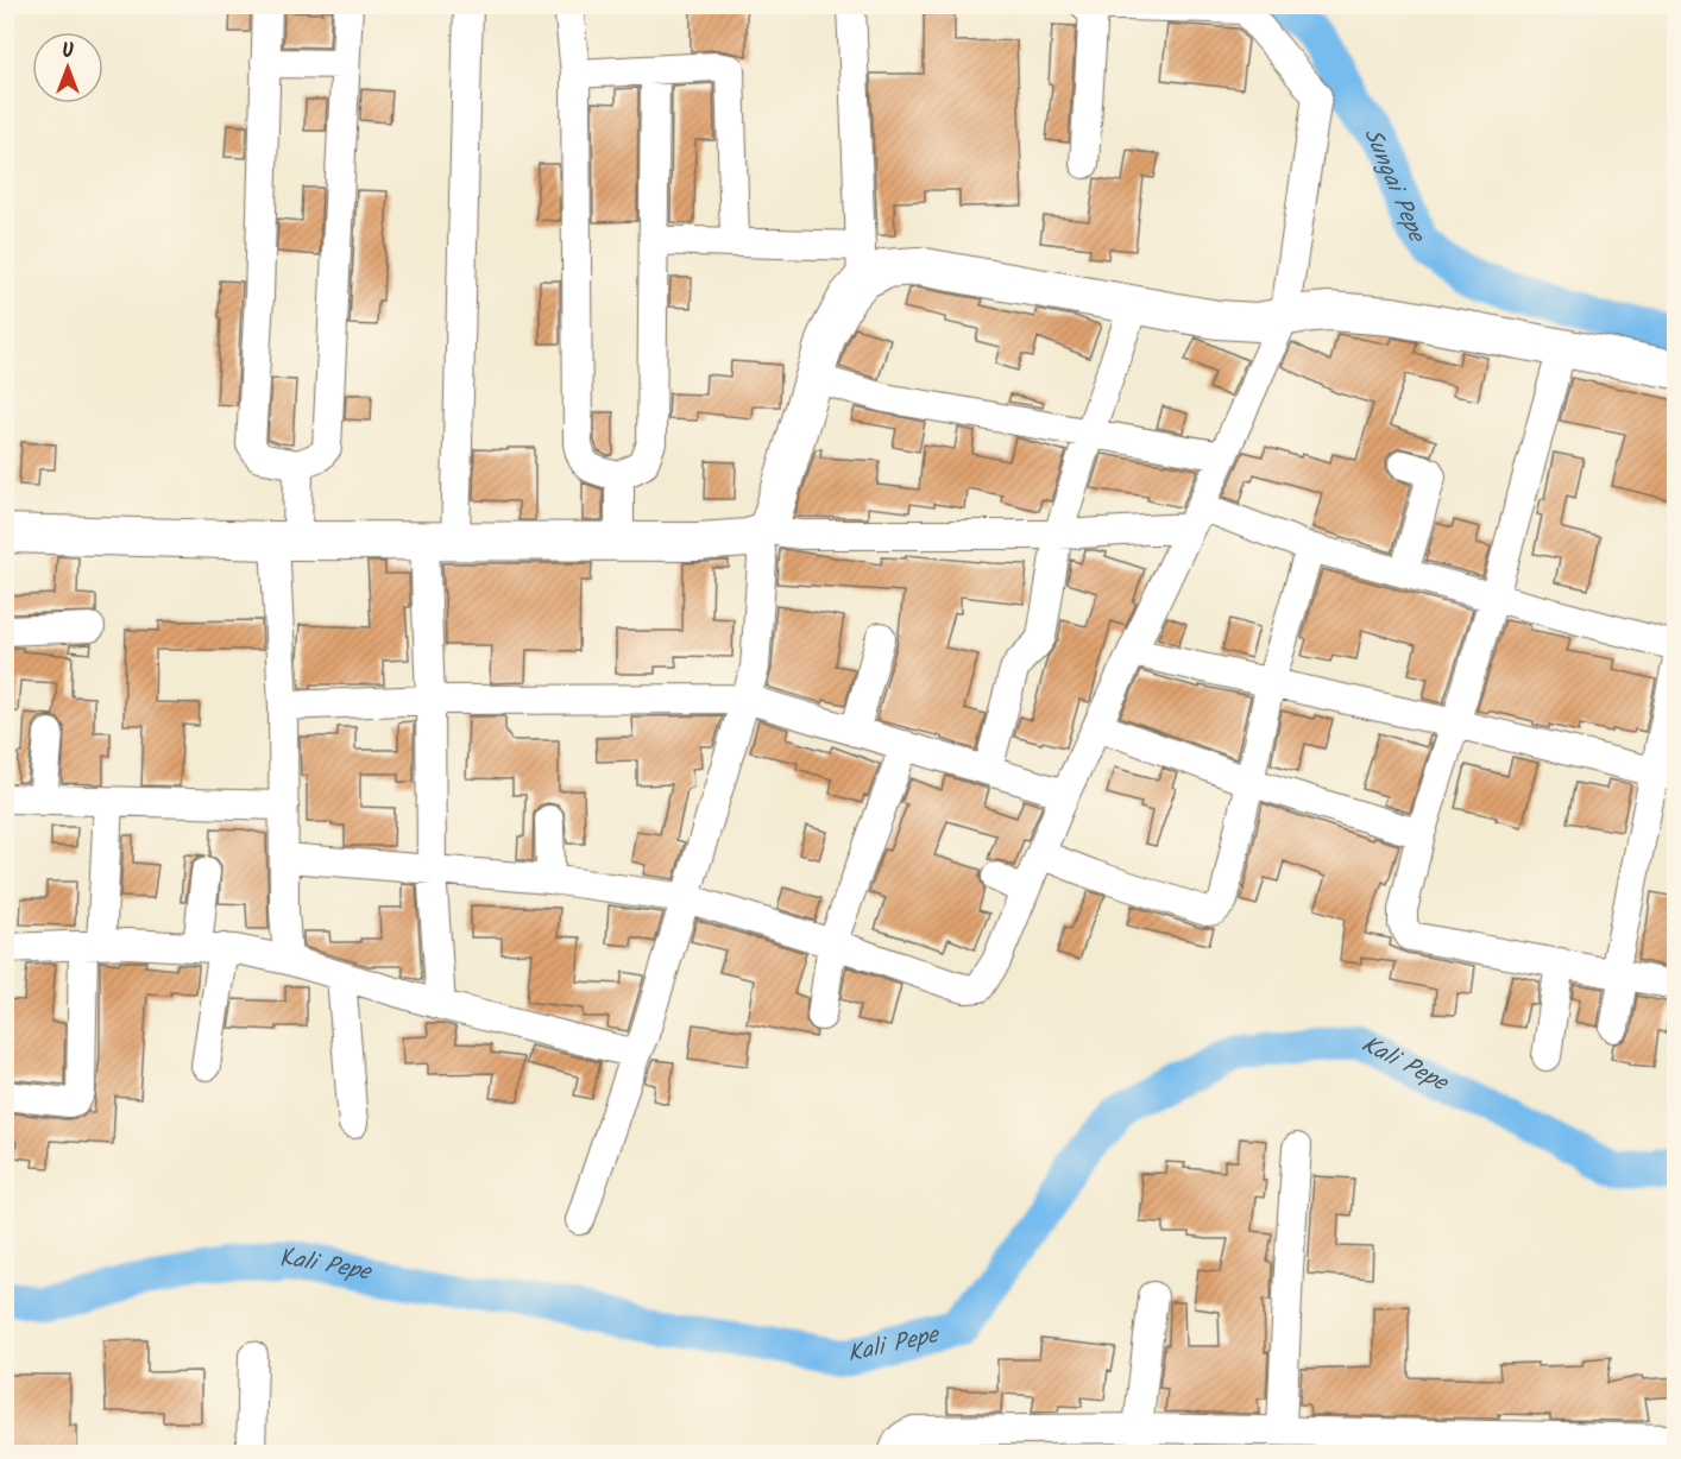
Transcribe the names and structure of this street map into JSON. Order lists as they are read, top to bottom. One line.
{"water":["Sungai Pepe","Kali Pepe"],"north":"top"}
